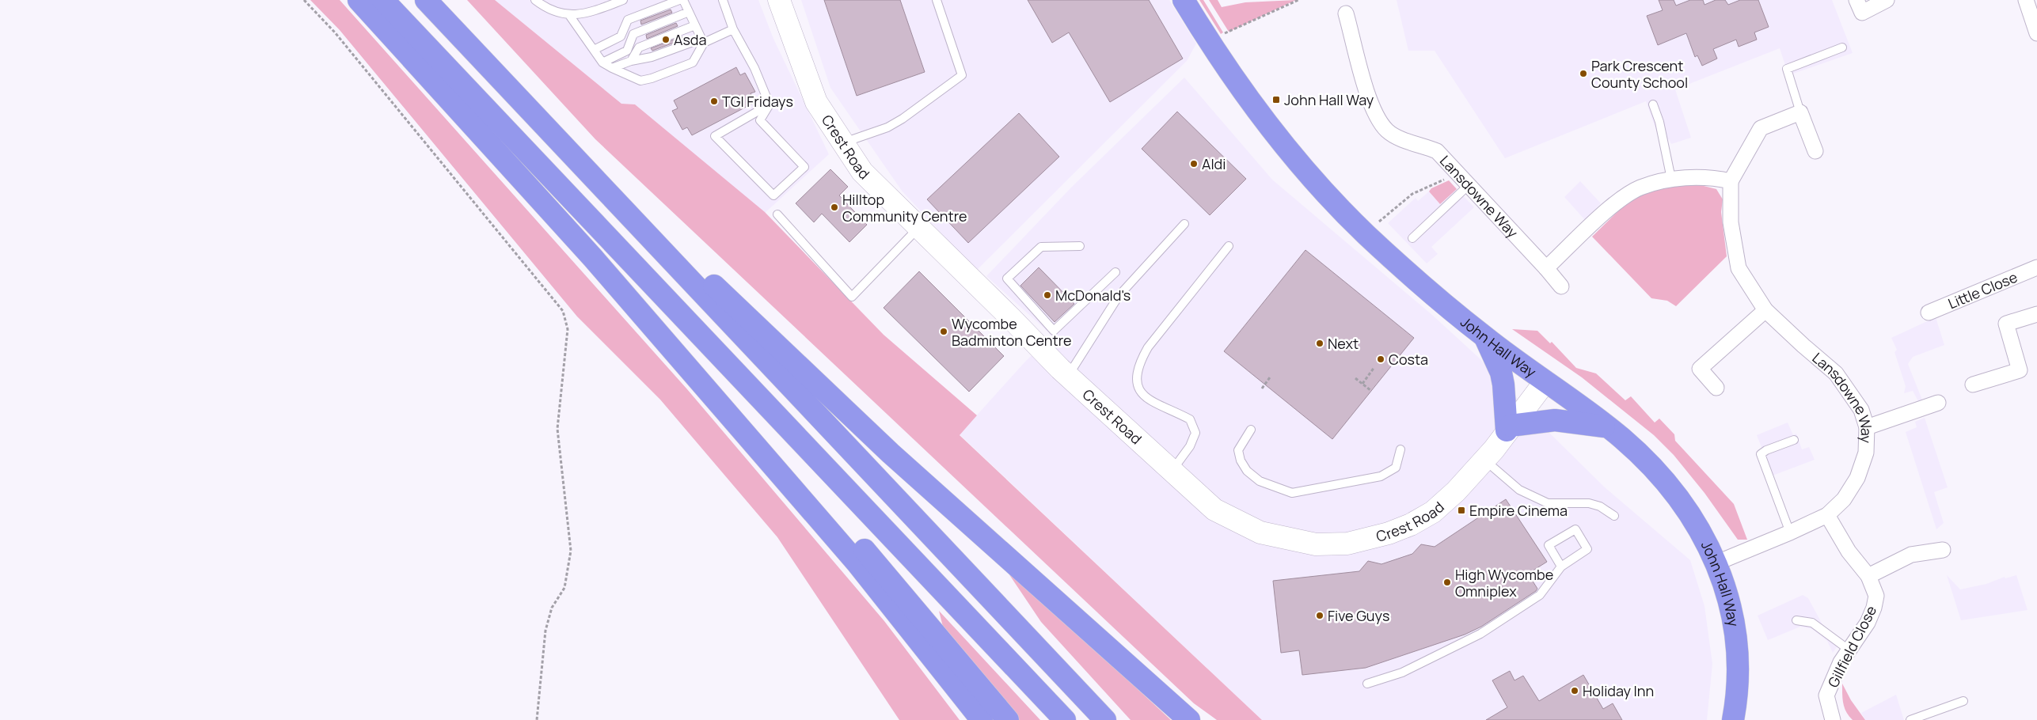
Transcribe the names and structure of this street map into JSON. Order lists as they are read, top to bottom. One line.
{"streets":{"highway":["John Hall Way"],"street":["Crest Road","Lansdowne Way","Little Close","Gillfield Close"]},"crossings":[["Crest Road","John Hall Way"],["Lansdowne Way","John Hall Way"],["Lansdowne Way","Gillfield Close"]],"places":{"other":["Asda","Park Crescent County School","TGI Fridays","Aldi","Hilltop Community Centre","McDonald's","Wycombe Badminton Centre","Next","Costa","High Wycombe Omniplex","Five Guys","Holiday Inn"],"transit":["John Hall Way","Empire Cinema"]}}
